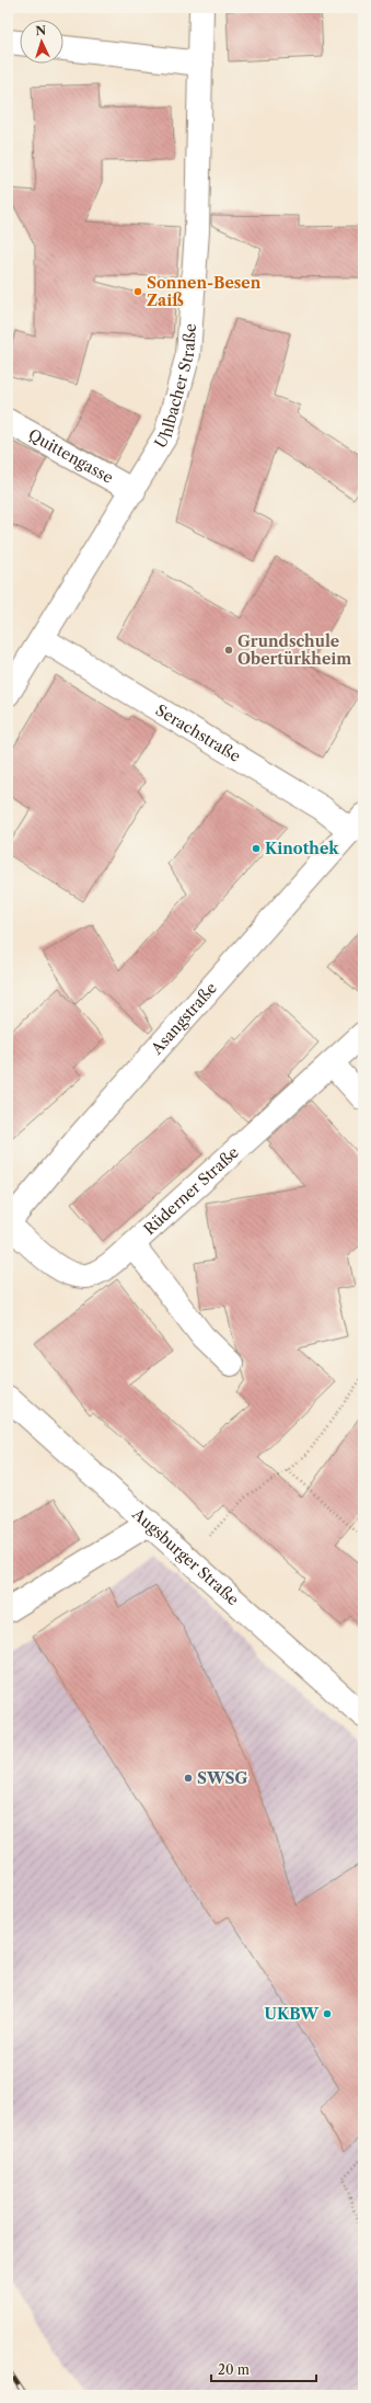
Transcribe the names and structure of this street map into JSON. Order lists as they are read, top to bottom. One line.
{"streets":{"street":["Uhlbacher Straße","Quittengasse","Serachstraße","Asangstraße","Rüderner Straße","Augsburger Straße"]},"crossings":[["Uhlbacher Straße","Quittengasse"],["Uhlbacher Straße","Serachstraße"],["Serachstraße","Asangstraße"],["Asangstraße","Rüderner Straße"]],"places":["Sonnen-Besen Zaiß","Grundschule Obertürkheim","Kinothek","SWSG","UKBW"],"scale_bar":"20 m","north":"top"}
